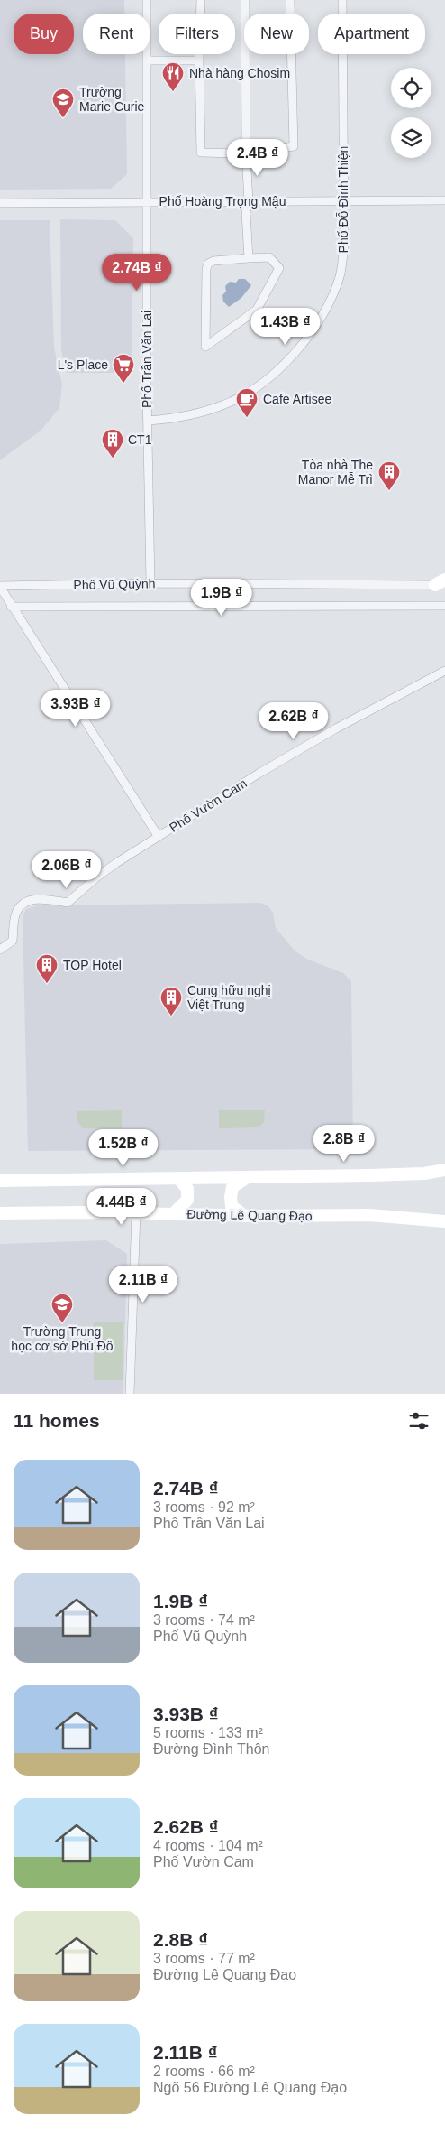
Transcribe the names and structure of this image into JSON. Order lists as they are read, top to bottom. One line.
{"streets":{"main road":["Đường Lê Quang Đạo"],"street":["Phố Đỗ Đình Thiện","Phố Hoàng Trọng Mậu","Phố Trần Văn Lai","Phố Vũ Quỳnh","Phố Vườn Cam"]},"crossings":[["Phố Đỗ Đình Thiện","Phố Hoàng Trọng Mậu"],["Phố Đỗ Đình Thiện","Phố Trần Văn Lai"],["Phố Hoàng Trọng Mậu","Phố Trần Văn Lai"],["Phố Trần Văn Lai","Phố Vũ Quỳnh"]],"places":{"restaurant":["Nhà hàng Chosim"],"school or university":["Trường Marie Curie","Trường Trung học cơ sở Phú Đô"],"supermarket":["L's Place"],"cafe":["Cafe Artisee"],"building":["CT1","Tòa nhà The Manor Mễ Trì","TOP Hotel","Cung hữu nghị Việt Trung"]},"page":{"chip":["Buy","Rent","Filters","New","Apartment"],"price":["2.4B ₫","2.74B ₫","1.43B ₫","1.9B ₫","3.93B ₫","2.62B ₫","2.06B ₫","2.8B ₫","1.52B ₫","4.44B ₫","2.11B ₫"],"heading":"11 homes","list":[{"name":"2.74B ₫","note":"3 rooms · 92 m² · Phố Trần Văn Lai"},{"name":"1.9B ₫","note":"3 rooms · 74 m² · Phố Vũ Quỳnh"},{"name":"3.93B ₫","note":"5 rooms · 133 m² · Đường Đình Thôn"},{"name":"2.62B ₫","note":"4 rooms · 104 m² · Phố Vườn Cam"},{"name":"2.8B ₫","note":"3 rooms · 77 m² · Đường Lê Quang Đạo"},{"name":"2.11B ₫","note":"2 rooms · 66 m² · Ngõ 56 Đường Lê Quang Đạo"}]}}
